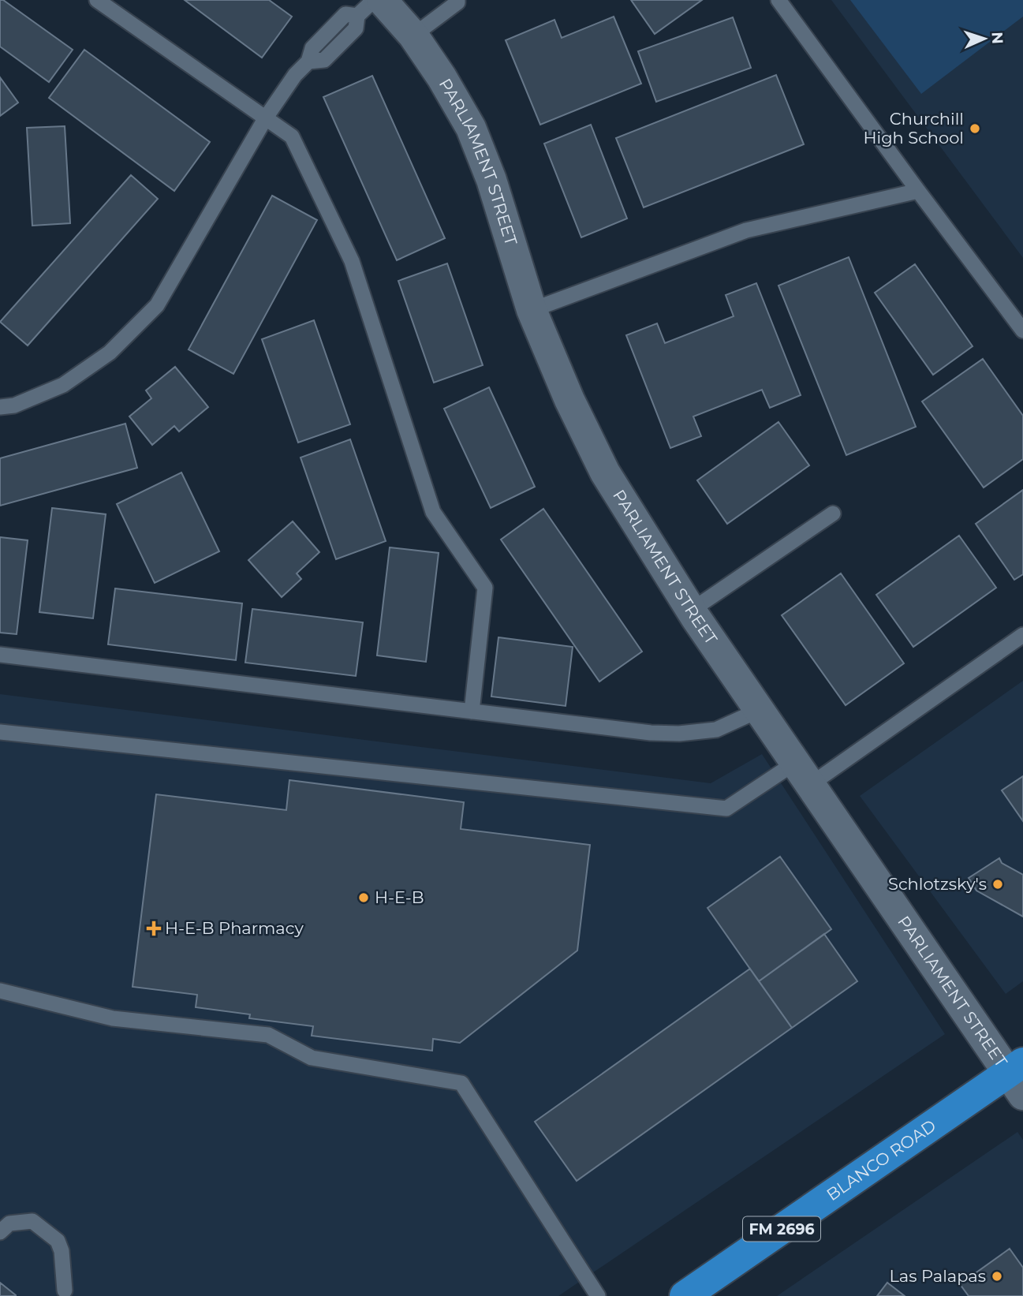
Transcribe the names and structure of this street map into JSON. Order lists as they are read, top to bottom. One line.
{"streets":{"main road":["BLANCO ROAD","FM 2696"],"street":["PARLIAMENT STREET"]},"crossings":[["PARLIAMENT STREET","BLANCO ROAD"]],"places":{"other":["Churchill High School","Schlotzsky's","H-E-B","Las Palapas"],"health":["H-E-B Pharmacy"]},"north":"right"}
